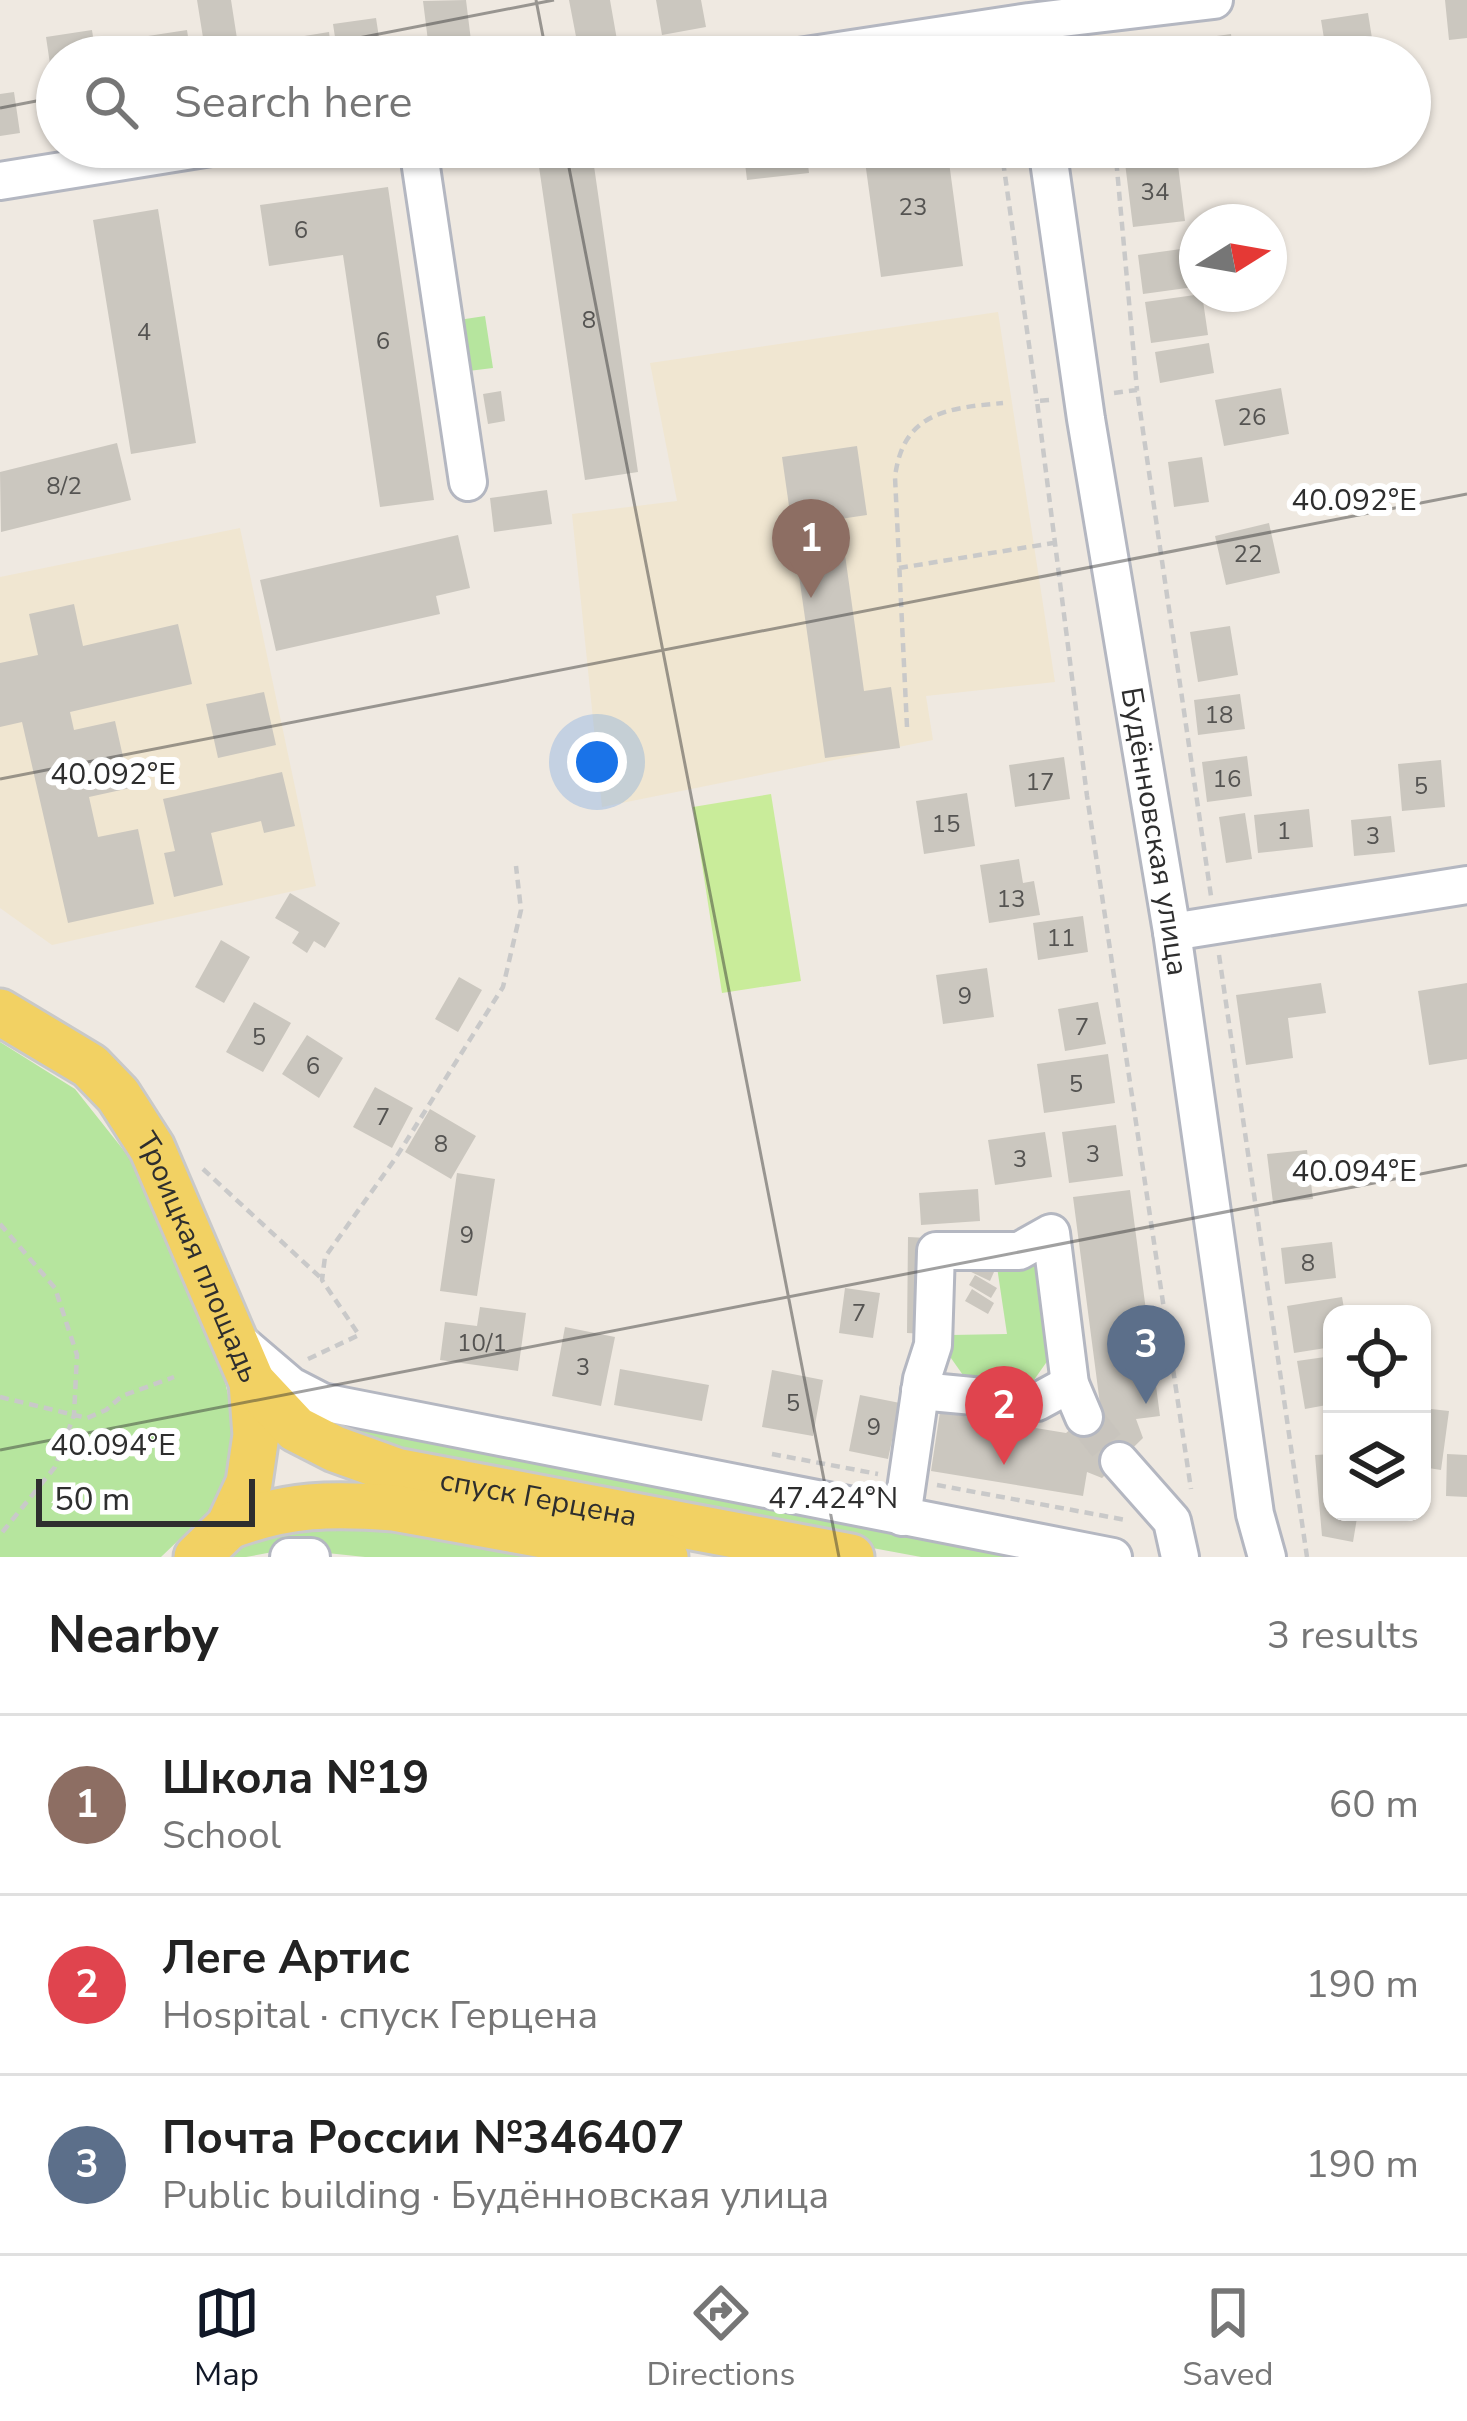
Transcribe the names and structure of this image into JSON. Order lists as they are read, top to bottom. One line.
{"streets":{"main road":["Троицкая площадь","спуск Герцена"],"street":["Будённовская улица"]},"crossings":[["Троицкая площадь","спуск Герцена"]],"house_numbers":["34","23","6","8","4","6","26","8/2","22","18","16","17","5","15","1","3","13","11","9","7","5","6","5","7","8","3","3","9","8","7","10/1","3","5","9"],"scale_bar":"50 m","north":"right","page":{"search":"Search here","pins":["1","3","2"],"scale":"50 m","heading":["Nearby","3 results"],"list":[{"mark":"1","name":"Школа №19","note":"School","value":"60 m"},{"mark":"2","name":"Леге Артис","note":"Hospital · спуск Герцена","value":"190 m"},{"mark":"3","name":"Почта России №346407","note":"Public building · Будённовская улица","value":"190 m"}],"nav":["Map","Directions","Saved"]},"coordinates":["40.092°E","40.094°E","47.424°N"]}
